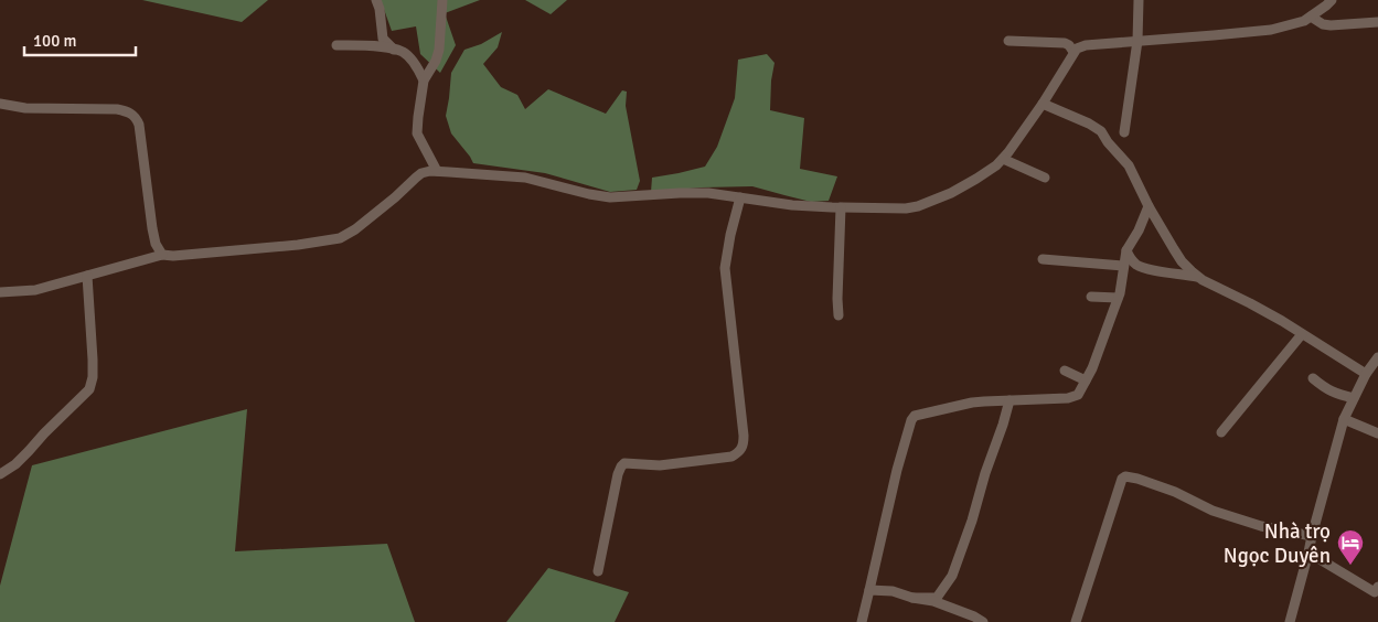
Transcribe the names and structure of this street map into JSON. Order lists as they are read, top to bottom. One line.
{"places":{"hotel":["Nhà trọ Ngọc Duyên"]},"scale_bar":"100 m"}
